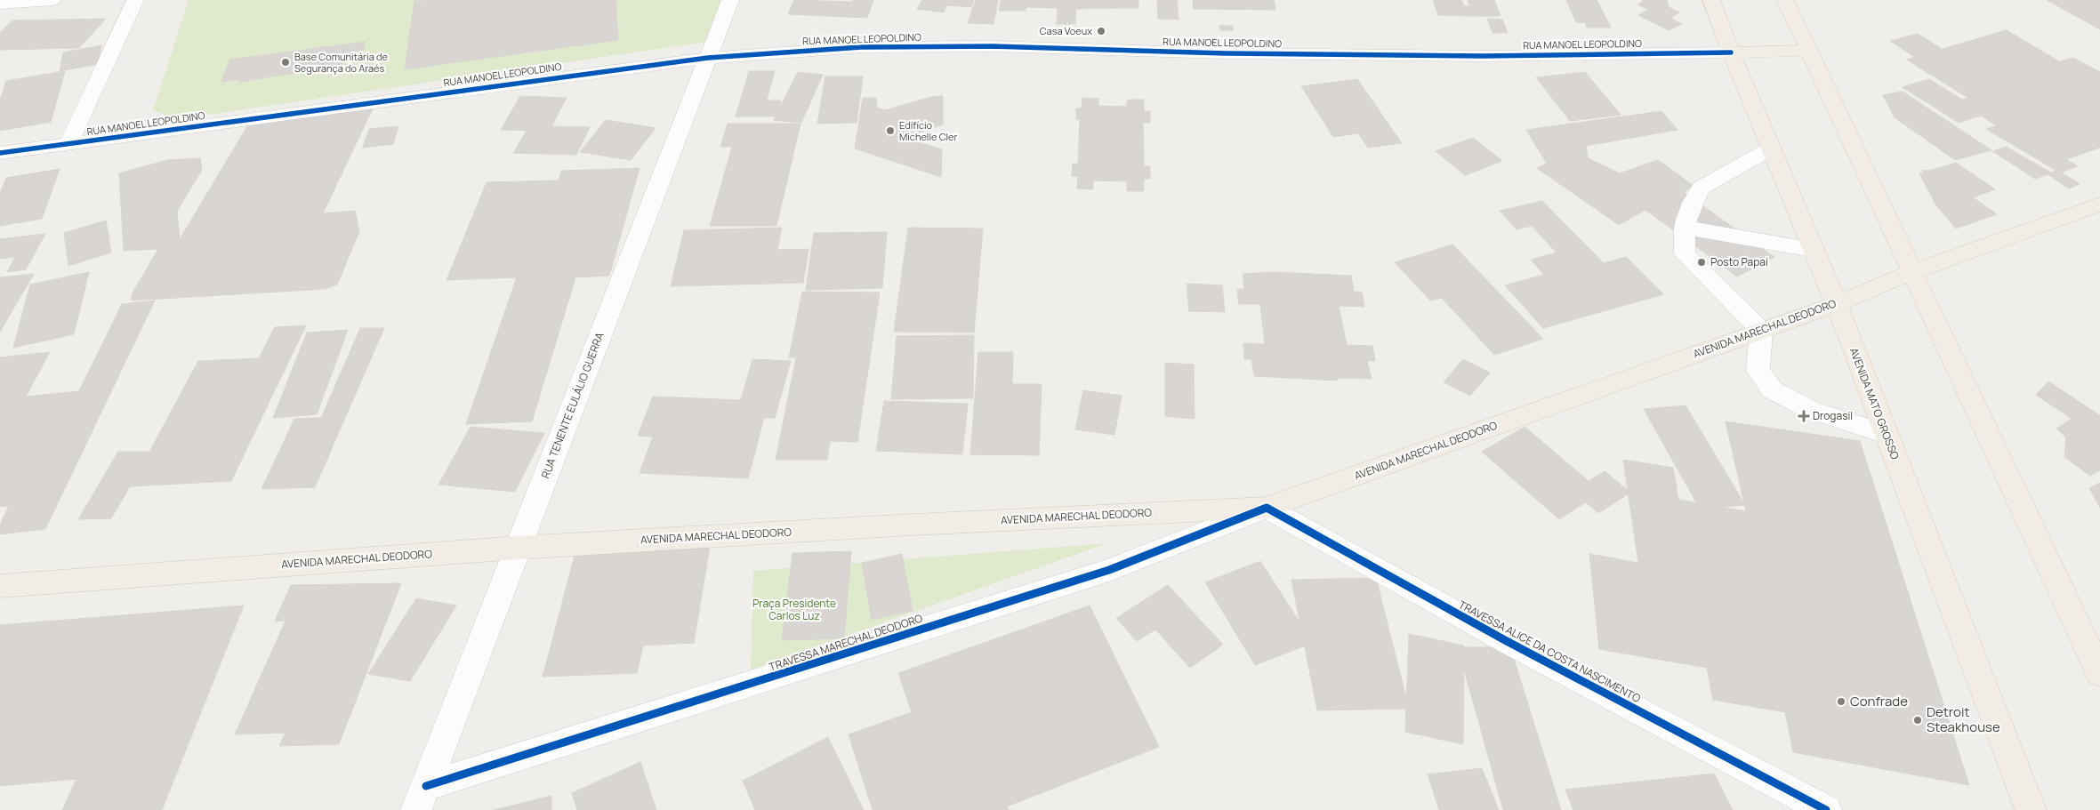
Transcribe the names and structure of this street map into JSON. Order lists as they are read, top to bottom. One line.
{"streets":{"main road":["AVENIDA MARECHAL DEODORO","AVENIDA MATO GROSSO"],"street":["RUA MANOEL LEOPOLDINO","RUA TENENTE EULÁLIO GUERRA","TRAVESSA MARECHAL DEODORO","TRAVESSA ALICE DA COSTA NASCIMENTO"]},"crossings":[["RUA MANOEL LEOPOLDINO","AVENIDA MATO GROSSO"],["RUA MANOEL LEOPOLDINO","RUA TENENTE EULÁLIO GUERRA"],["AVENIDA MARECHAL DEODORO","AVENIDA MATO GROSSO"],["AVENIDA MARECHAL DEODORO","RUA TENENTE EULÁLIO GUERRA"],["AVENIDA MARECHAL DEODORO","TRAVESSA MARECHAL DEODORO"],["AVENIDA MARECHAL DEODORO","TRAVESSA ALICE DA COSTA NASCIMENTO"],["RUA TENENTE EULÁLIO GUERRA","TRAVESSA MARECHAL DEODORO"],["TRAVESSA MARECHAL DEODORO","TRAVESSA ALICE DA COSTA NASCIMENTO"]],"parks":["Praça Presidente Carlos Luz"],"places":{"other":["Casa Voeux","Base Comunitária de Segurança do Araés","Edifício Michelle Cler","Posto Papai","Confrade","Detroit Steakhouse"],"health":["Drogasil"]}}
